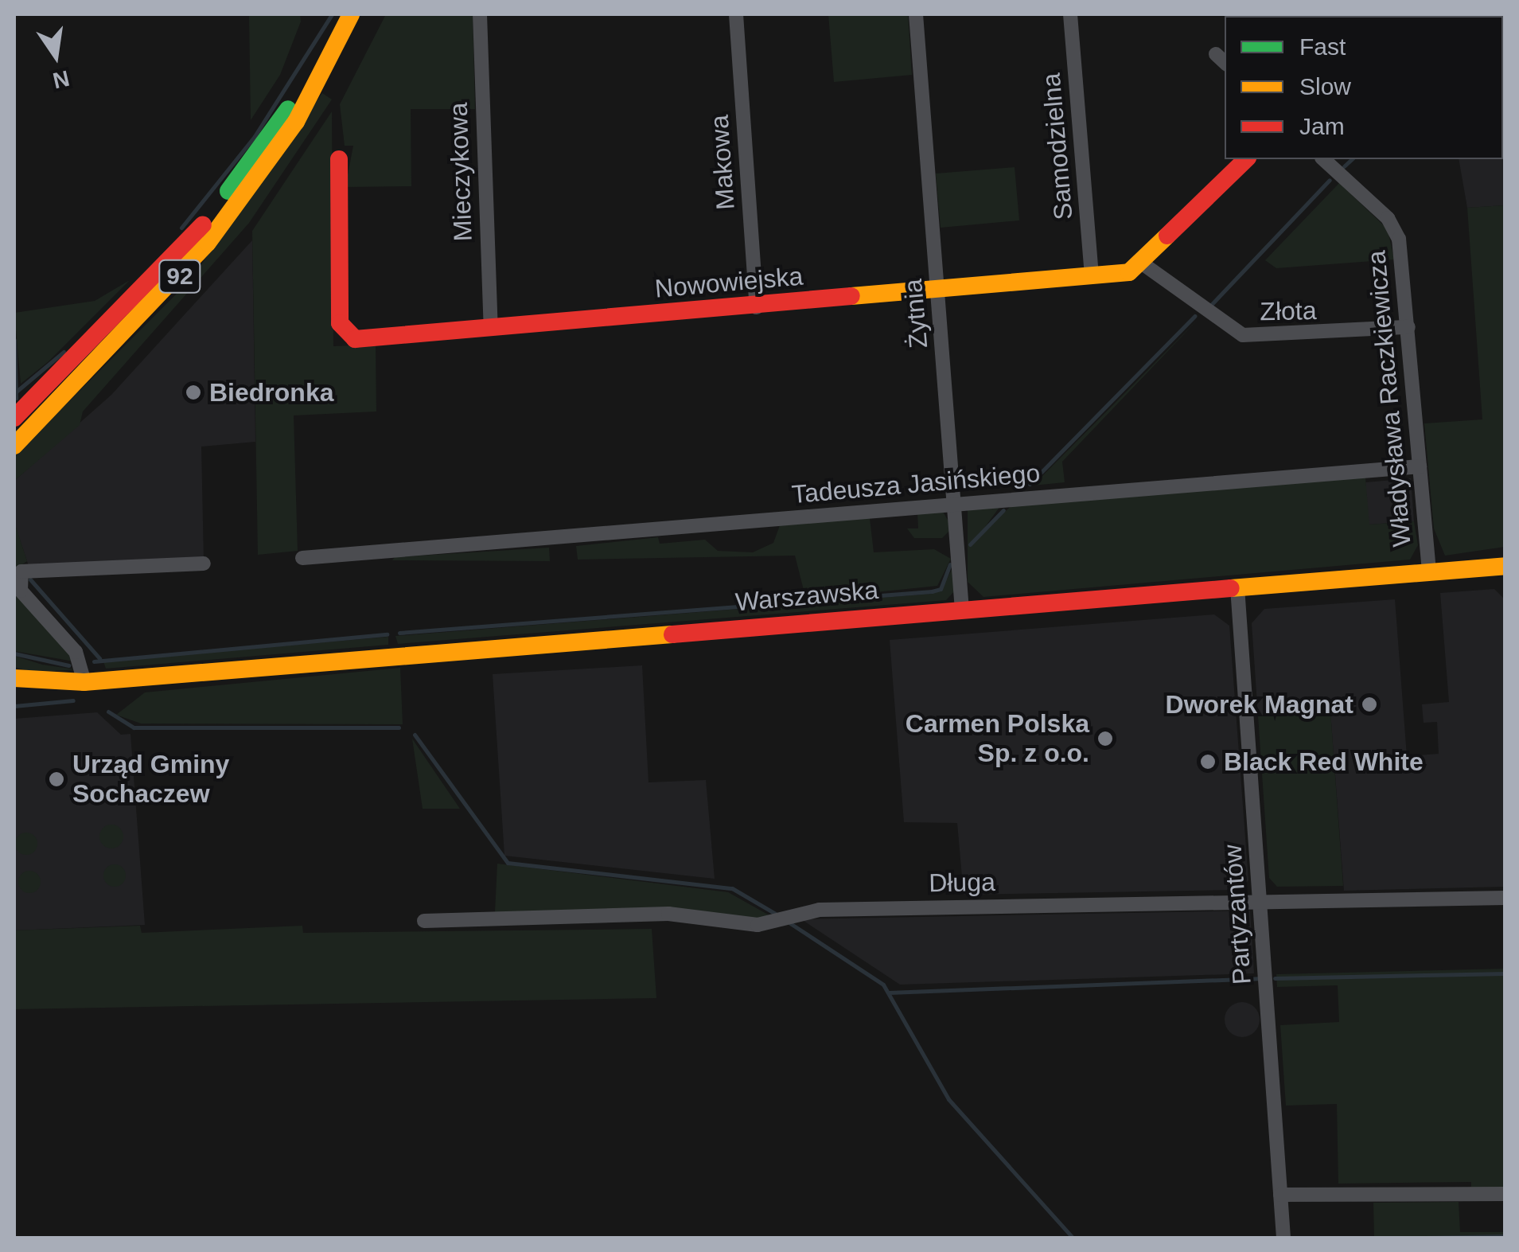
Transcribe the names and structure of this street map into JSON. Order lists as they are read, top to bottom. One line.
{"streets":{"street":["Samodzielna","Makowa","Mieczykowa","92","Nowowiejska","Złota","Żytnia","Władysława Raczkiewicza","Tadeusza Jasińskiego","Warszawska","Długa","Partyzantów"]},"crossings":[["Samodzielna","Nowowiejska"],["Makowa","Nowowiejska"],["Mieczykowa","Nowowiejska"],["Nowowiejska","Złota"],["Nowowiejska","Żytnia"],["Złota","Władysława Raczkiewicza"],["Żytnia","Tadeusza Jasińskiego"],["Żytnia","Warszawska"],["Władysława Raczkiewicza","Tadeusza Jasińskiego"],["Władysława Raczkiewicza","Warszawska"],["Warszawska","Partyzantów"],["Długa","Partyzantów"]],"places":["Biedronka","Dworek Magnat","Carmen Polska Sp. z o.o.","Black Red White","Urząd Gminy Sochaczew"],"legend":["Fast","Slow","Jam"],"north":"bottom"}
